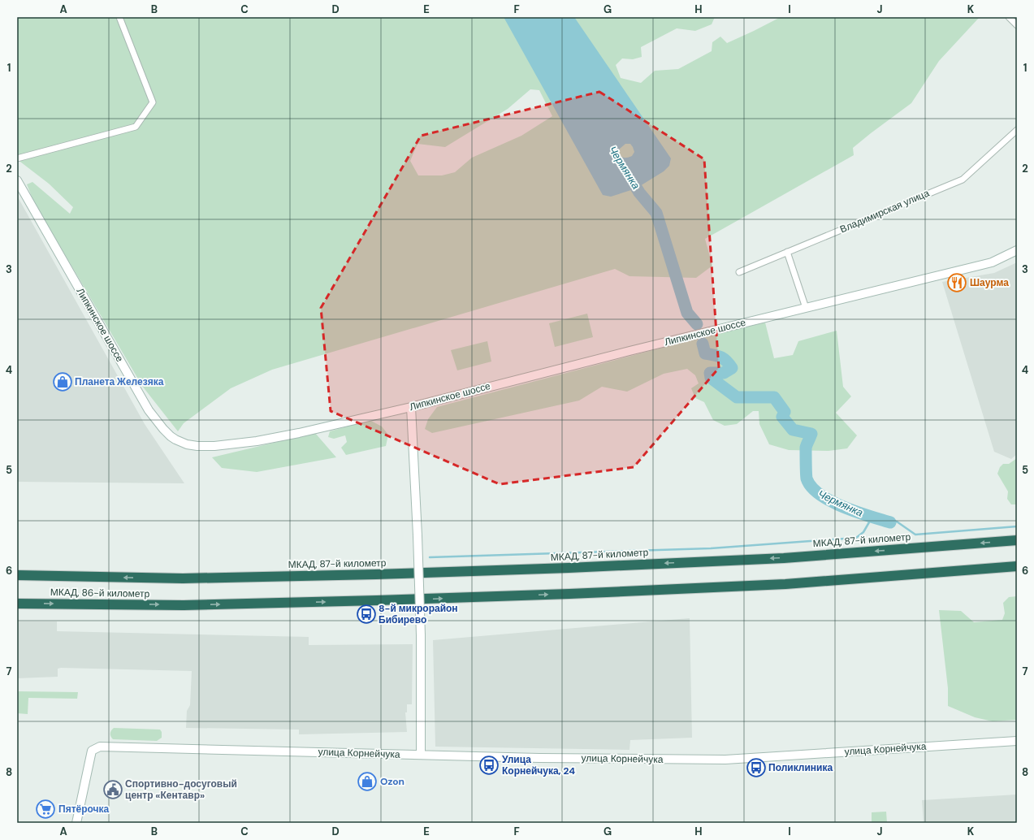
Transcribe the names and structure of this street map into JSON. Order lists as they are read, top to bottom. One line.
{"streets":{"highway":["МКАД, 87-й километр","МКАД, 86-й километр"],"street":["Владимирская улица","Липкинское шоссе","улица Корнейчука"]},"crossings":[["МКАД, 87-й километр","МКАД, 86-й километр"]],"one_way":["МКАД, 87-й километр"],"water":["Чермянка"],"places":{"restaurant":["Шаурма"],"shop":["Планета Железяка","Ozon"],"bus stop":["8-й микрорайон Бибирево","Улица Корнейчука, 24","Поликлиника"],"public building":["Спортивно-досуговый центр «Кентавр»"],"supermarket":["Пятёрочка"]},"grid":{"columns":["A","B","C","D","E","F","G","H","I","J","K"],"rows":["1","2","3","4","5","6","7","8"]}}
